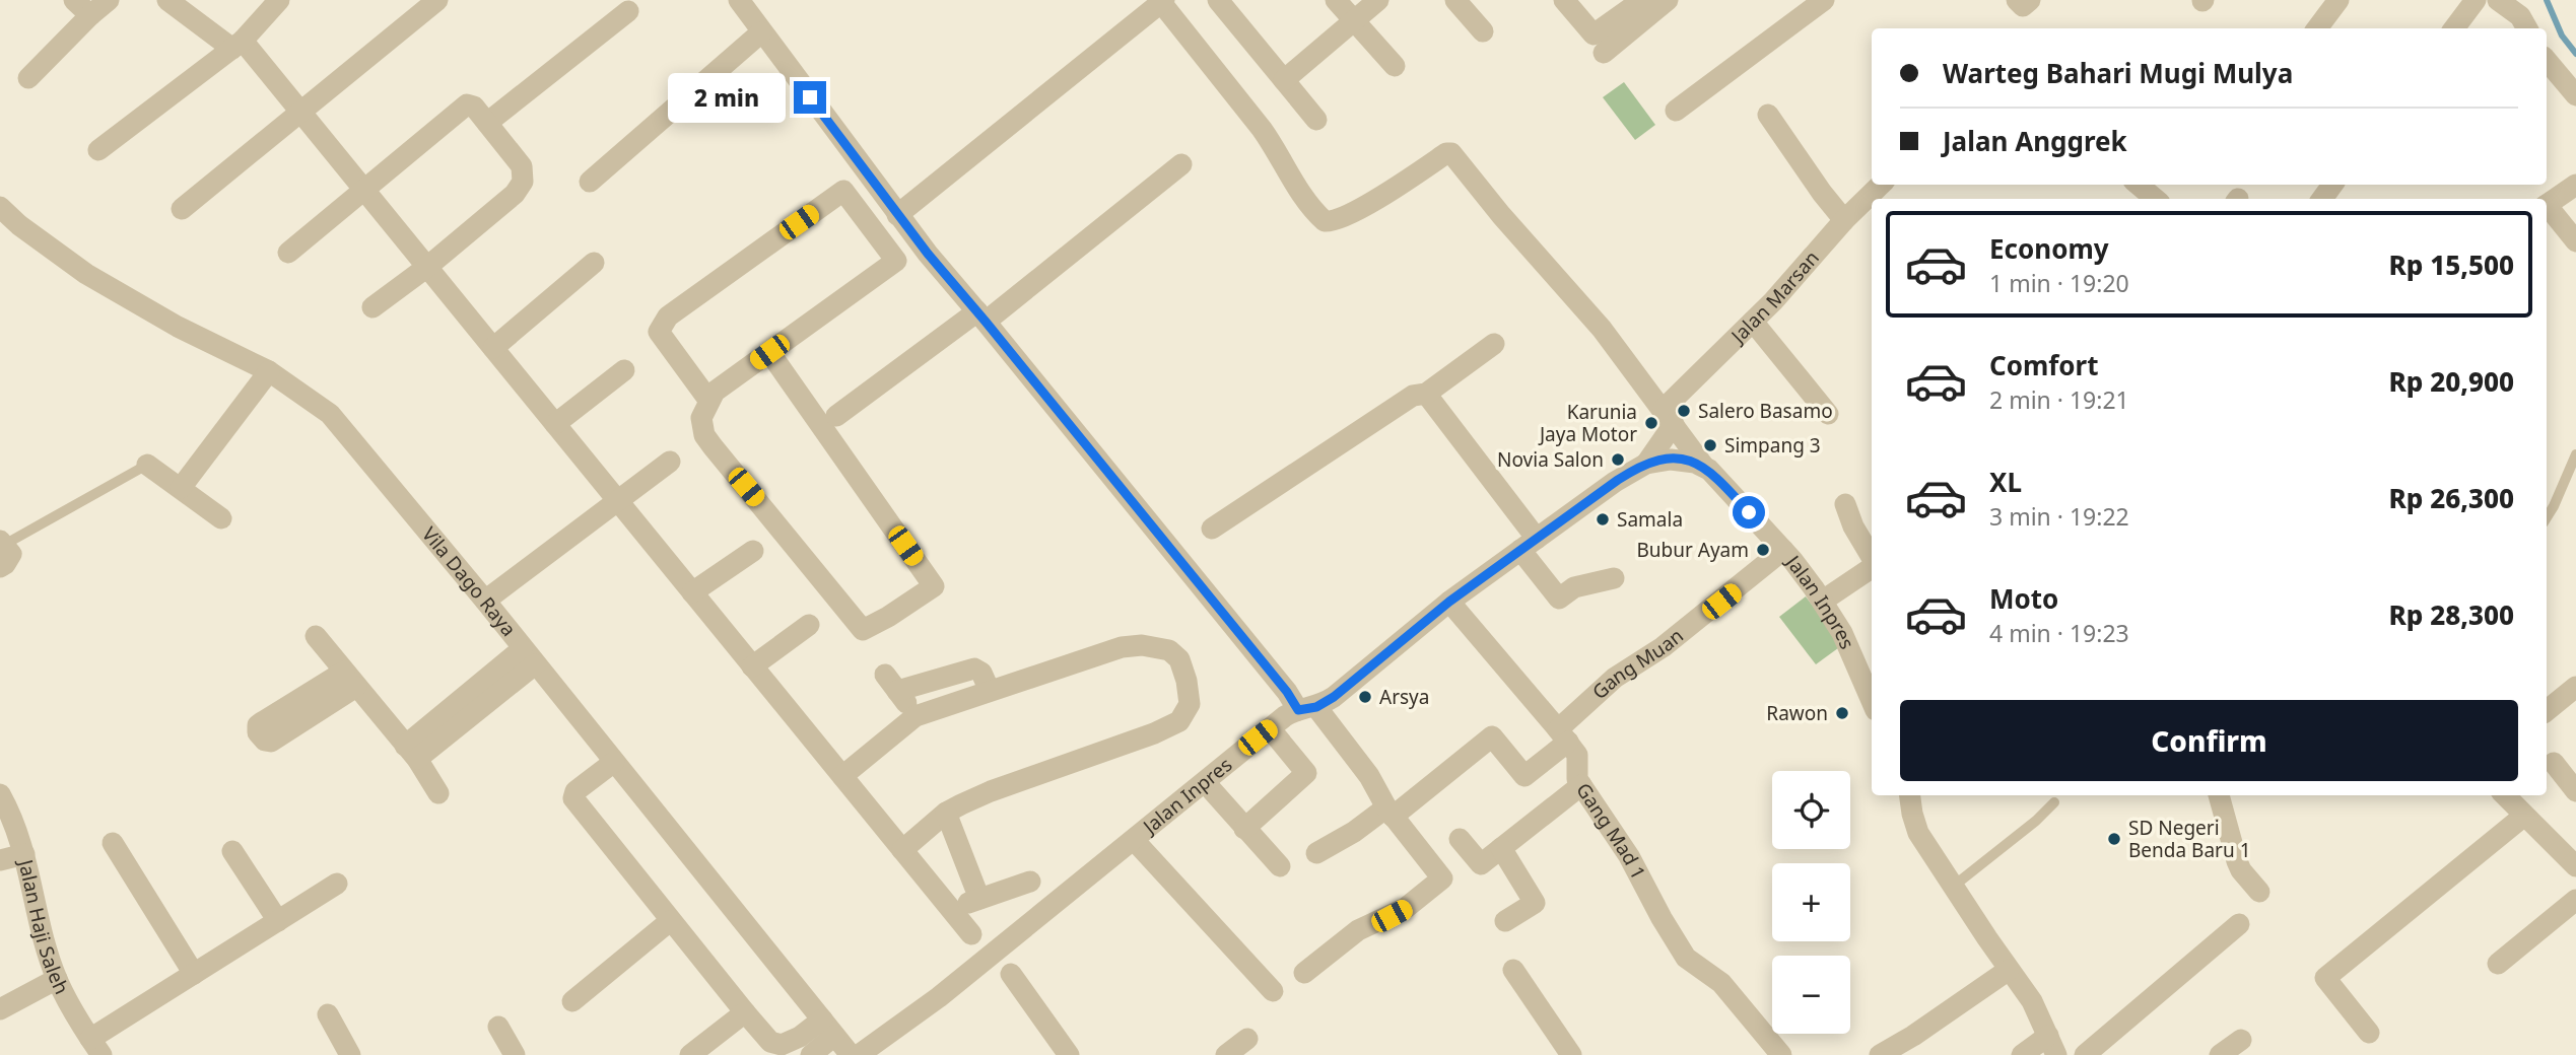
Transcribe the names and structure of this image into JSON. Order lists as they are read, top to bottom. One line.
{"streets":{"street":["Jalan Marsan","Vila Dago Raya","Jalan Inpres","Gang Muan","Gang Mad 1","Jalan Haji Saleh"]},"crossings":[["Jalan Marsan","Jalan Inpres"],["Jalan Inpres","Gang Muan"],["Jalan Inpres","Gang Mad 1"],["Gang Muan","Gang Mad 1"]],"places":["Salero Basamo","Karunia Jaya Motor","Simpang 3","Novia Salon","Samala","Bubur Ayam","Arsya","Rawon","SD Negeri Benda Baru 1"],"page":{"banner":["Warteg Bahari Mugi Mulya","Jalan Anggrek"],"bubble":"2 min","list":[{"name":"Economy","note":"1 min · 19:20","value":"Rp 15,500"},{"name":"Comfort","note":"2 min · 19:21","value":"Rp 20,900"},{"name":"XL","note":"3 min · 19:22","value":"Rp 26,300"},{"name":"Moto","note":"4 min · 19:23","value":"Rp 28,300"}],"buttons":"Confirm","map_buttons":["+","−"]}}
